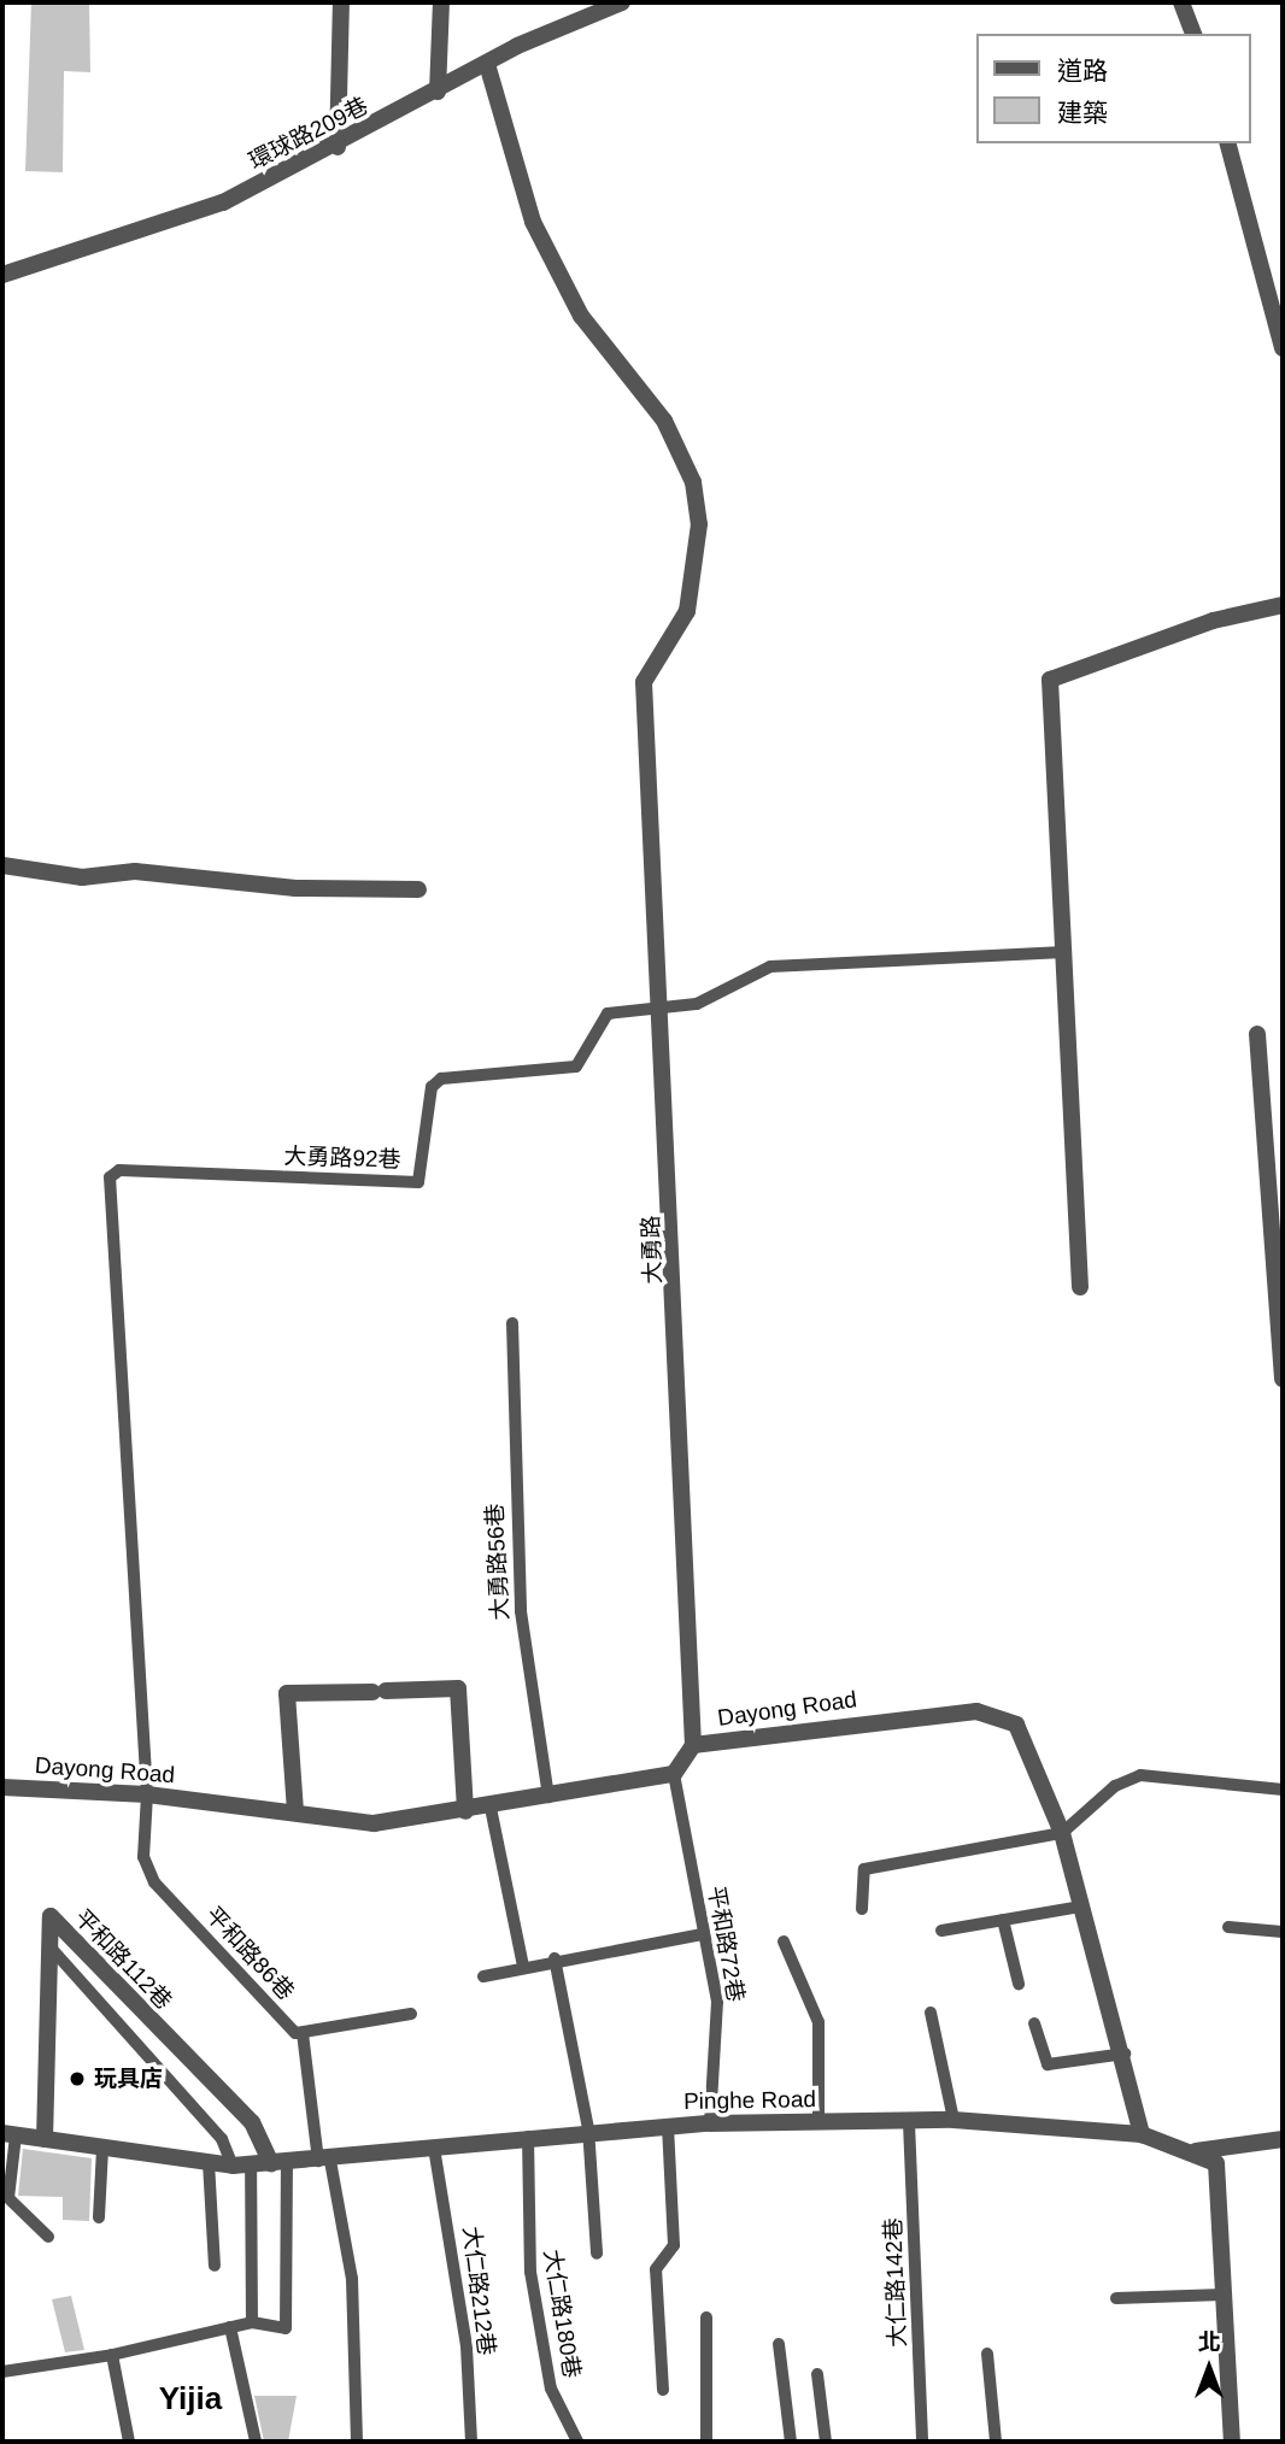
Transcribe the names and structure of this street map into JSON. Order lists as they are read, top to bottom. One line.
{"streets":{"street":["環球路209巷","大勇路","Dayong Road","平和路112巷","Pinghe Road"],"lane":["大勇路92巷","大勇路56巷","平和路72巷","平和路86巷","大仁路142巷","大仁路212巷","大仁路180巷"]},"crossings":[["環球路209巷","大勇路"],["大勇路92巷","大勇路"],["大勇路92巷","Dayong Road"],["大勇路92巷","平和路86巷"],["大勇路","Dayong Road"],["大勇路56巷","Dayong Road"],["Dayong Road","平和路72巷"],["Dayong Road","平和路86巷"],["Dayong Road","Pinghe Road"],["平和路72巷","Pinghe Road"],["平和路112巷","Pinghe Road"],["Pinghe Road","大仁路142巷"],["Pinghe Road","大仁路212巷"],["Pinghe Road","大仁路180巷"]],"districts":["Yijia"],"places":["玩具店"],"legend":["道路","建築"],"north":"top"}
